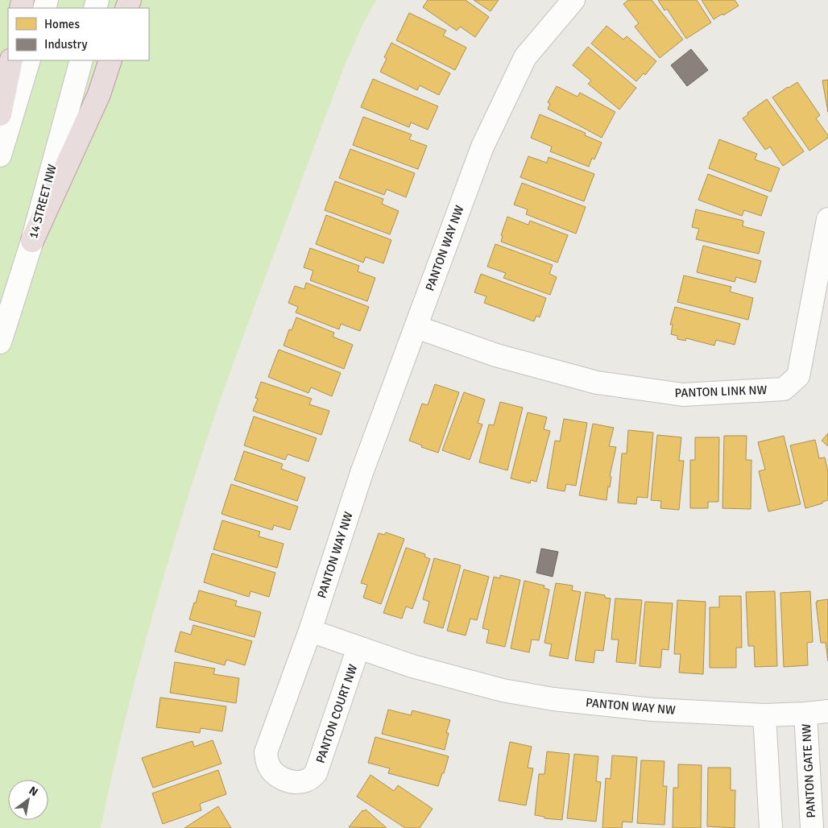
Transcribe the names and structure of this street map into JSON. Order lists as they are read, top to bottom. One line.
{"streets":{"street":["14 STREET NW","PANTON WAY NW","PANTON LINK NW","PANTON COURT NW","PANTON GATE NW"]},"crossings":[["PANTON WAY NW","PANTON LINK NW"],["PANTON WAY NW","PANTON COURT NW"],["PANTON WAY NW","PANTON GATE NW"]],"legend":["Homes","Industry"],"north":"top right"}
